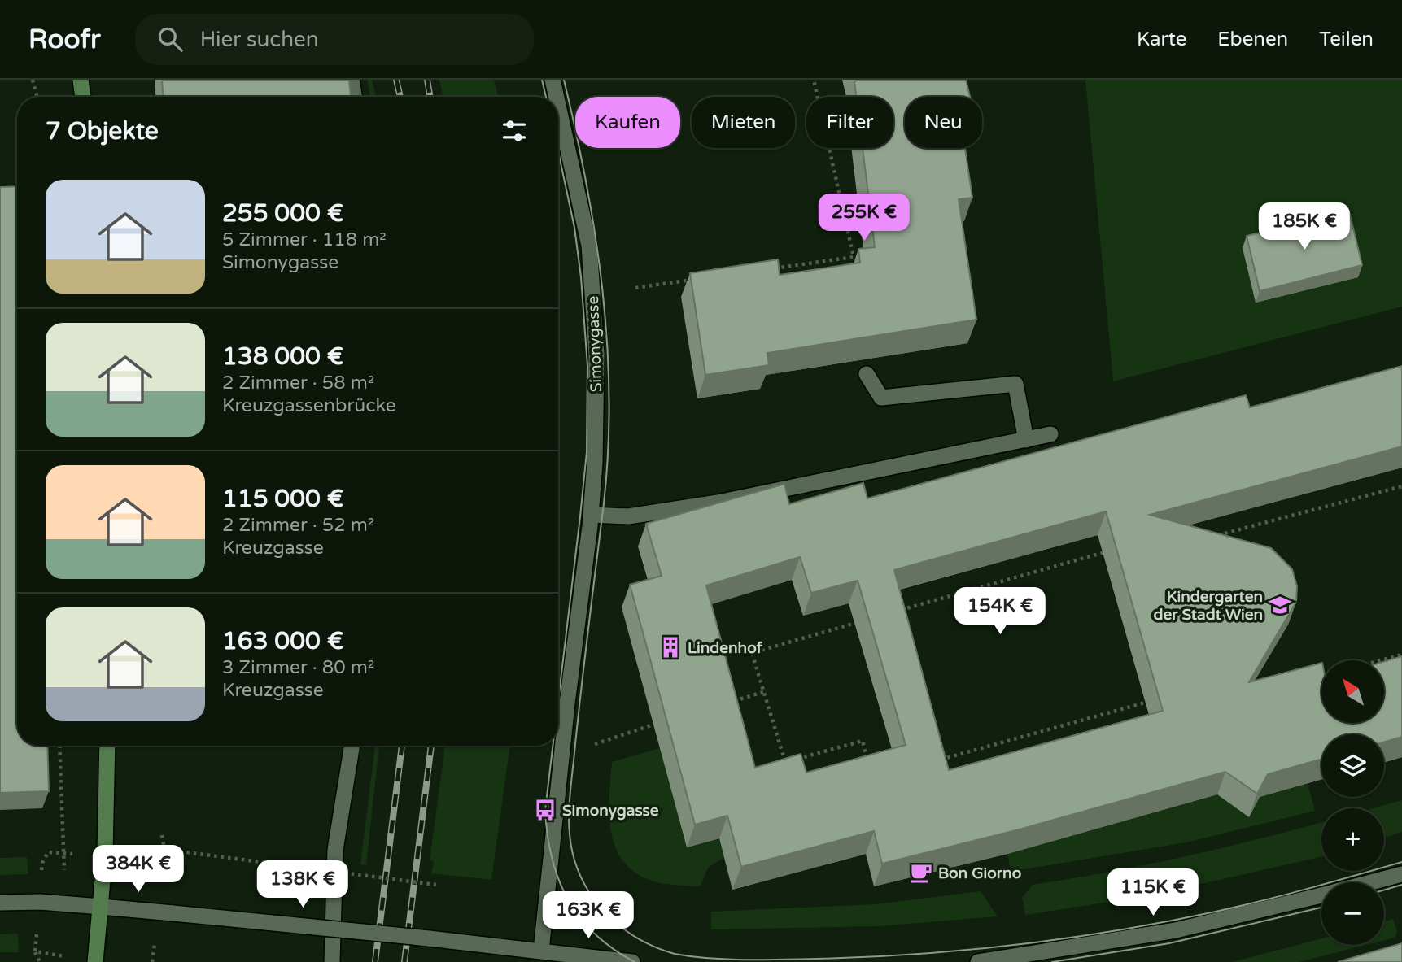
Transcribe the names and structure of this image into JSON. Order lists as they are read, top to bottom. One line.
{"streets":{"street":["Simonygasse"]},"places":{"school or university":["Kindergarten der Stadt Wien"],"building":["Lindenhof"],"bus stop":["Simonygasse"],"cafe":["Bon Giorno"]},"north":"top left","page":{"header":"Roofr","search":"Hier suchen","nav":["Karte","Ebenen","Teilen"],"chip":["Kaufen","Mieten","Filter","Neu"],"heading":"7 Objekte","list":[{"name":"255 000 €","note":"5 Zimmer · 118 m² · Simonygasse"},{"name":"138 000 €","note":"2 Zimmer · 58 m² · Kreuzgassenbrücke"},{"name":"115 000 €","note":"2 Zimmer · 52 m² · Kreuzgasse"},{"name":"163 000 €","note":"3 Zimmer · 80 m² · Kreuzgasse"}],"price":["255K €","185K €","154K €","384K €","138K €","115K €","163K €"],"map_buttons":["+","−"]}}
